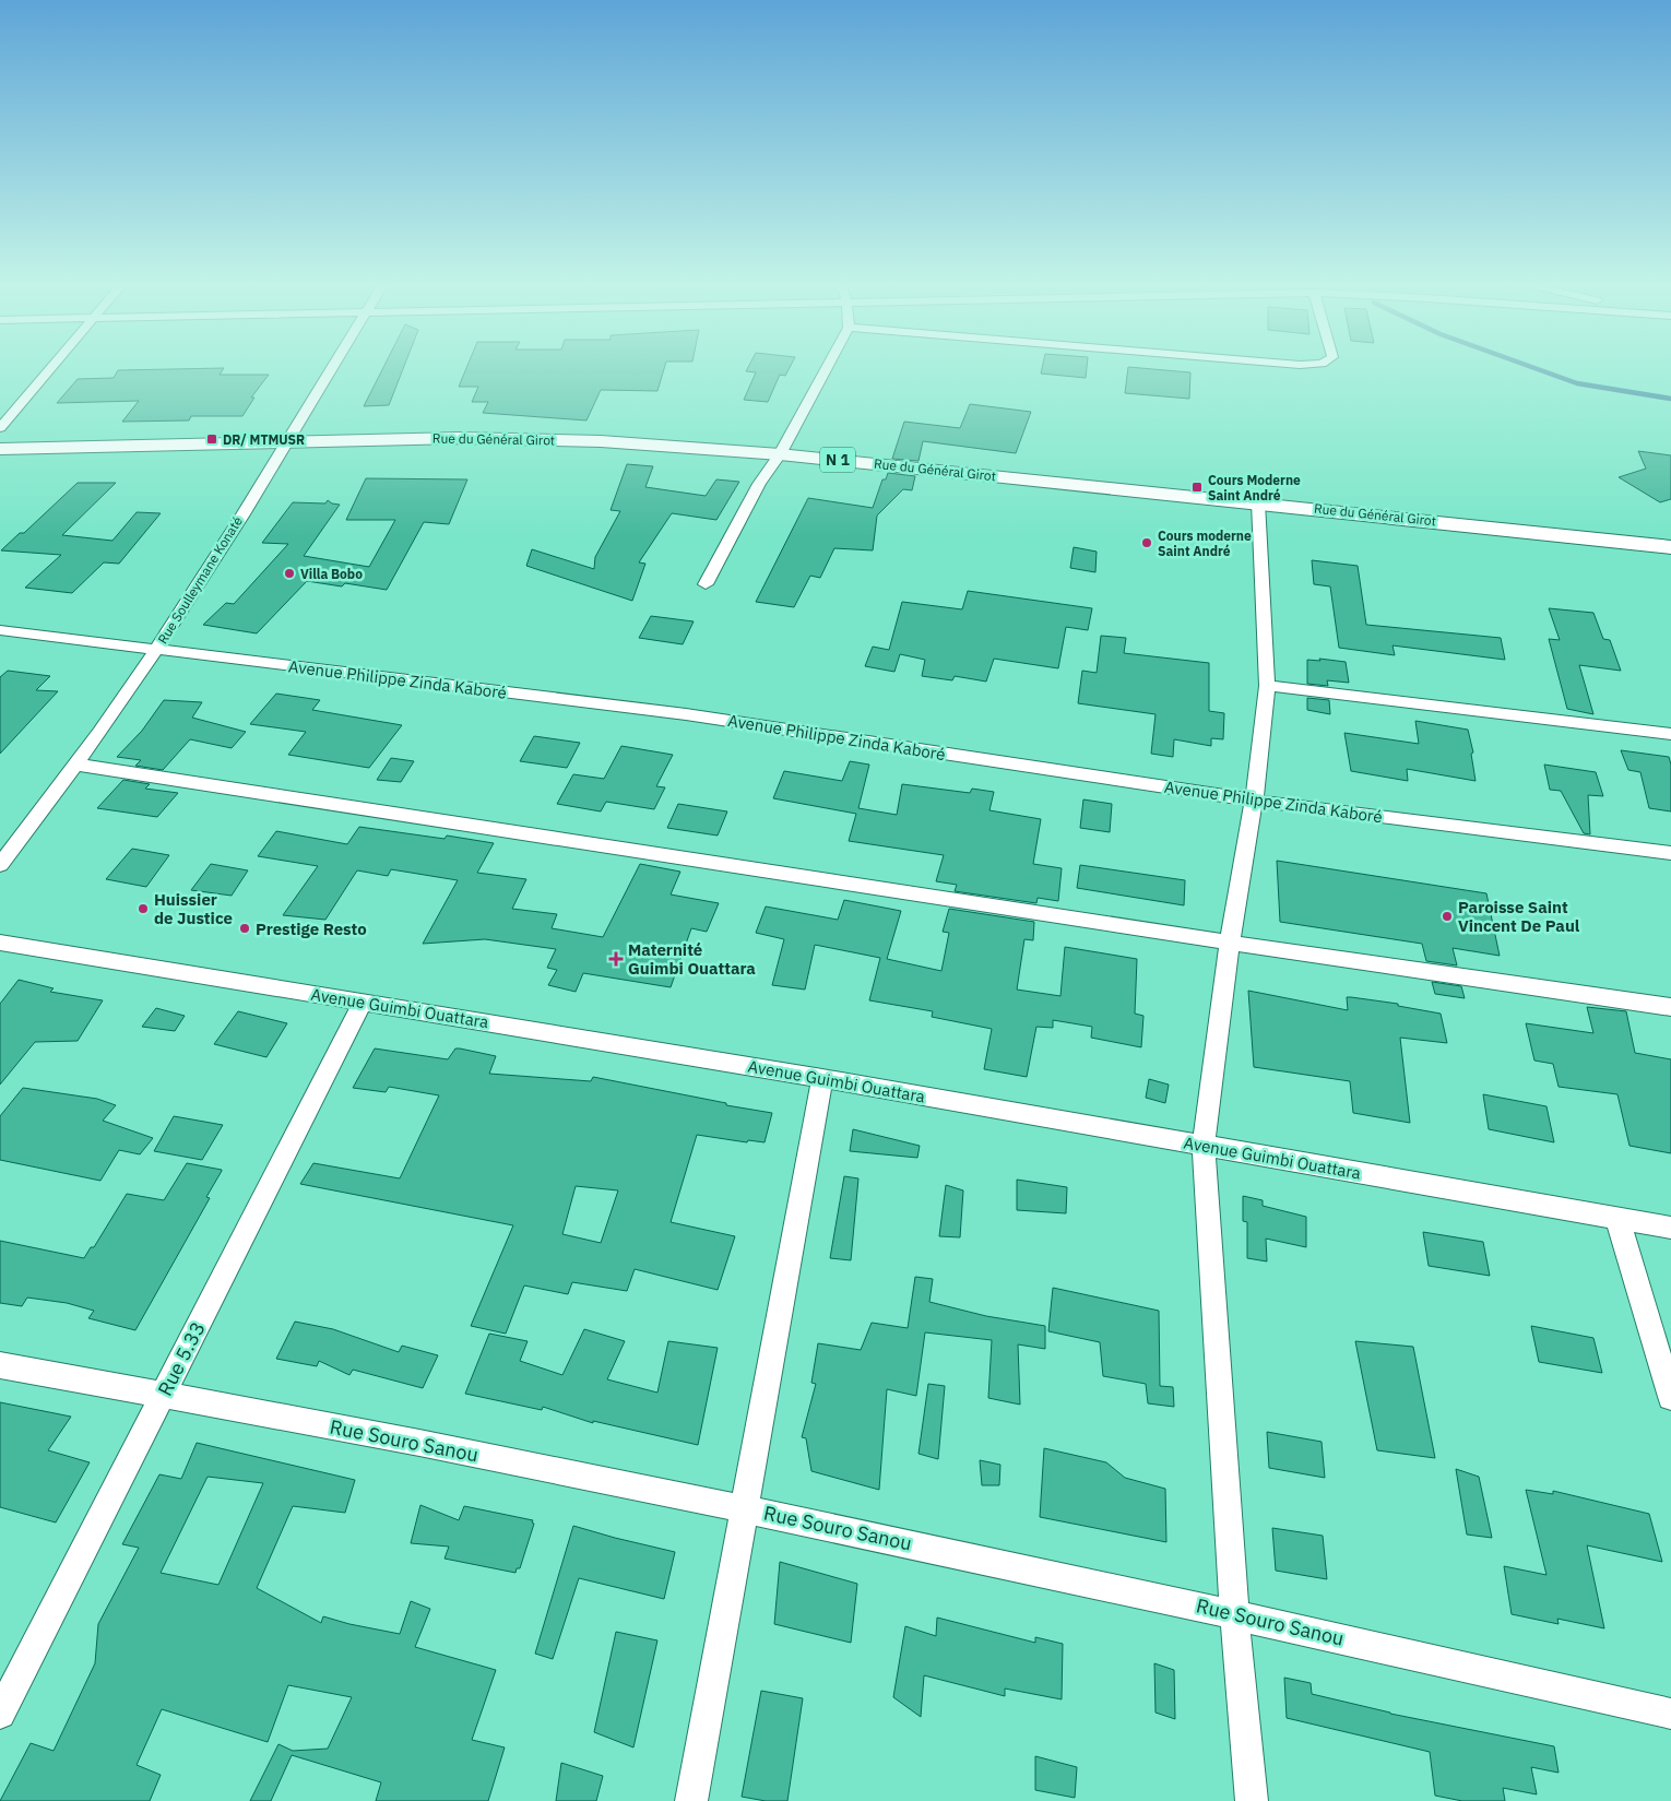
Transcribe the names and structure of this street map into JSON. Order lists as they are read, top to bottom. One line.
{"streets":{"highway":["Rue du Général Girot","N 1"],"street":["Rue Soulleymane Konaté","Avenue Philippe Zinda Kaboré","Avenue Guimbi Ouattara","Rue 5.33","Rue Souro Sanou"]},"crossings":[["Rue du Général Girot","Rue Soulleymane Konaté"],["Rue Soulleymane Konaté","Avenue Philippe Zinda Kaboré"],["Avenue Guimbi Ouattara","Rue 5.33"],["Rue 5.33","Rue Souro Sanou"]],"places":{"transit":["DR/ MTMUSR","Cours Moderne Saint André"],"other":["Cours moderne Saint André","Villa Bobo","Huissier de Justice","Paroisse Saint Vincent De Paul","Prestige Resto"],"health":["Maternité Guimbi Ouattara"]}}
